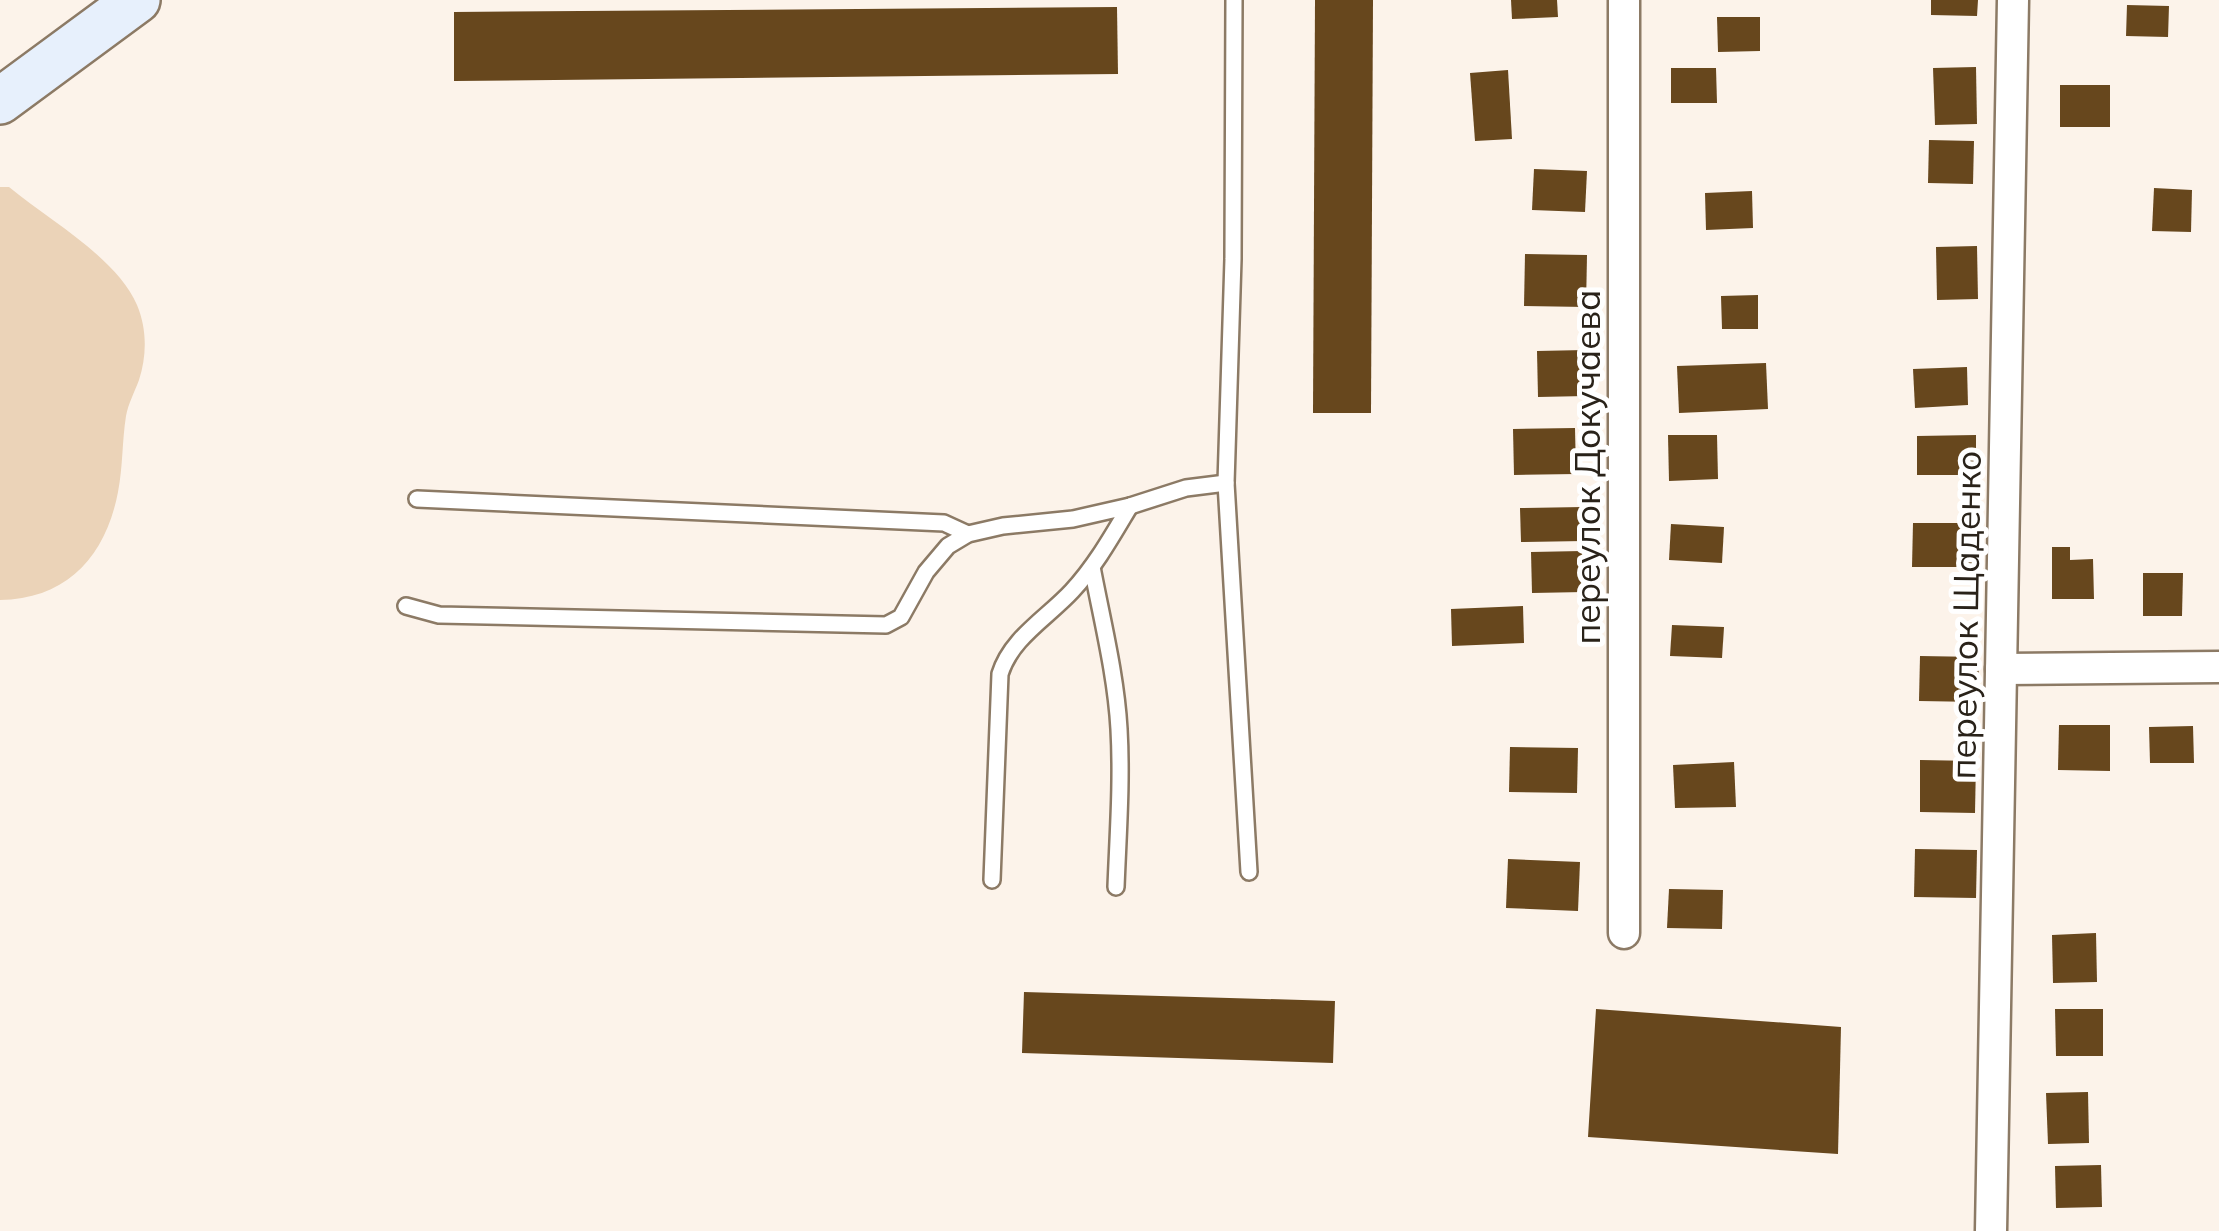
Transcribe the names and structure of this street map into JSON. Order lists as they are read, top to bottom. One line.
{"streets":{"street":["переулок Докучаева","переулок Щаденко"]}}
